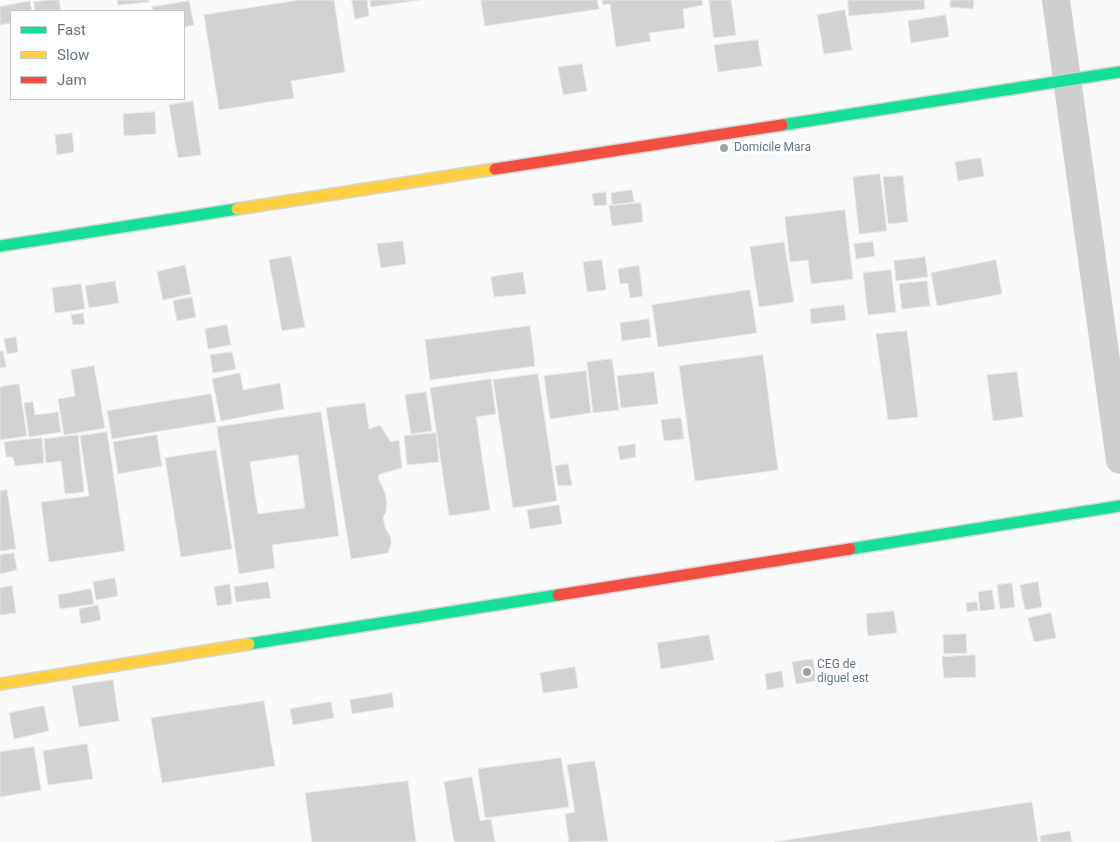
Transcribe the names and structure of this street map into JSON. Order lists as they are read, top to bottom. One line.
{"places":["Domicile Mara","CEG de diguel est"],"legend":["Fast","Slow","Jam"]}
